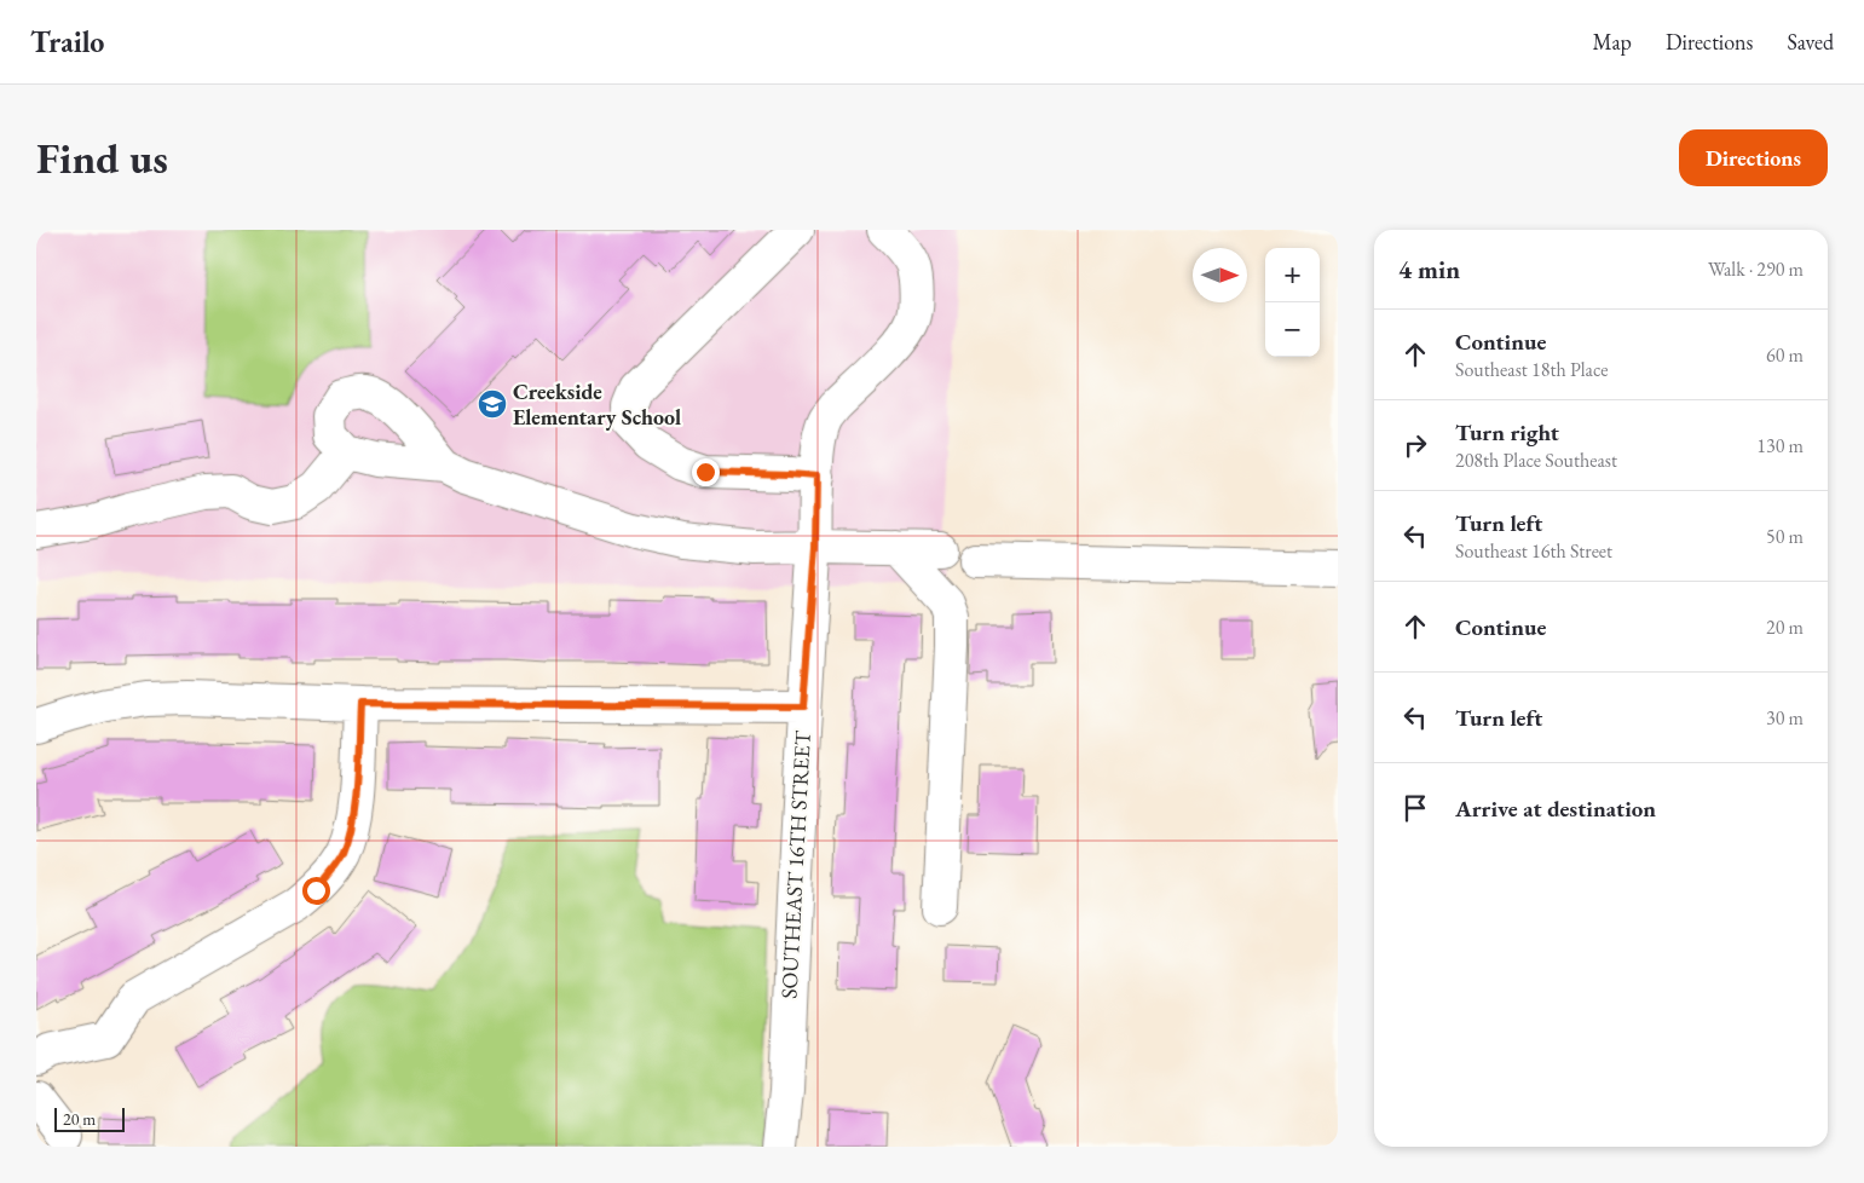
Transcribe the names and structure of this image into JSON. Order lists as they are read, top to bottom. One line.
{"streets":{"street":["SOUTHEAST 16TH STREET"]},"places":{"school or university":["Creekside Elementary School"]},"scale_bar":"20 m","north":"right","page":{"header":"Trailo","nav":["Map","Directions","Saved"],"buttons":"Directions","title":"Find us","heading":["4 min","Walk · 290 m"],"map_buttons":["+","−"],"list":[["Continue","Southeast 18th Place","60 m"],["Turn right","208th Place Southeast","130 m"],["Turn left","Southeast 16th Street","50 m"],["Continue","20 m"],["Turn left","30 m"],"Arrive at destination"],"scale":"20 m"}}
